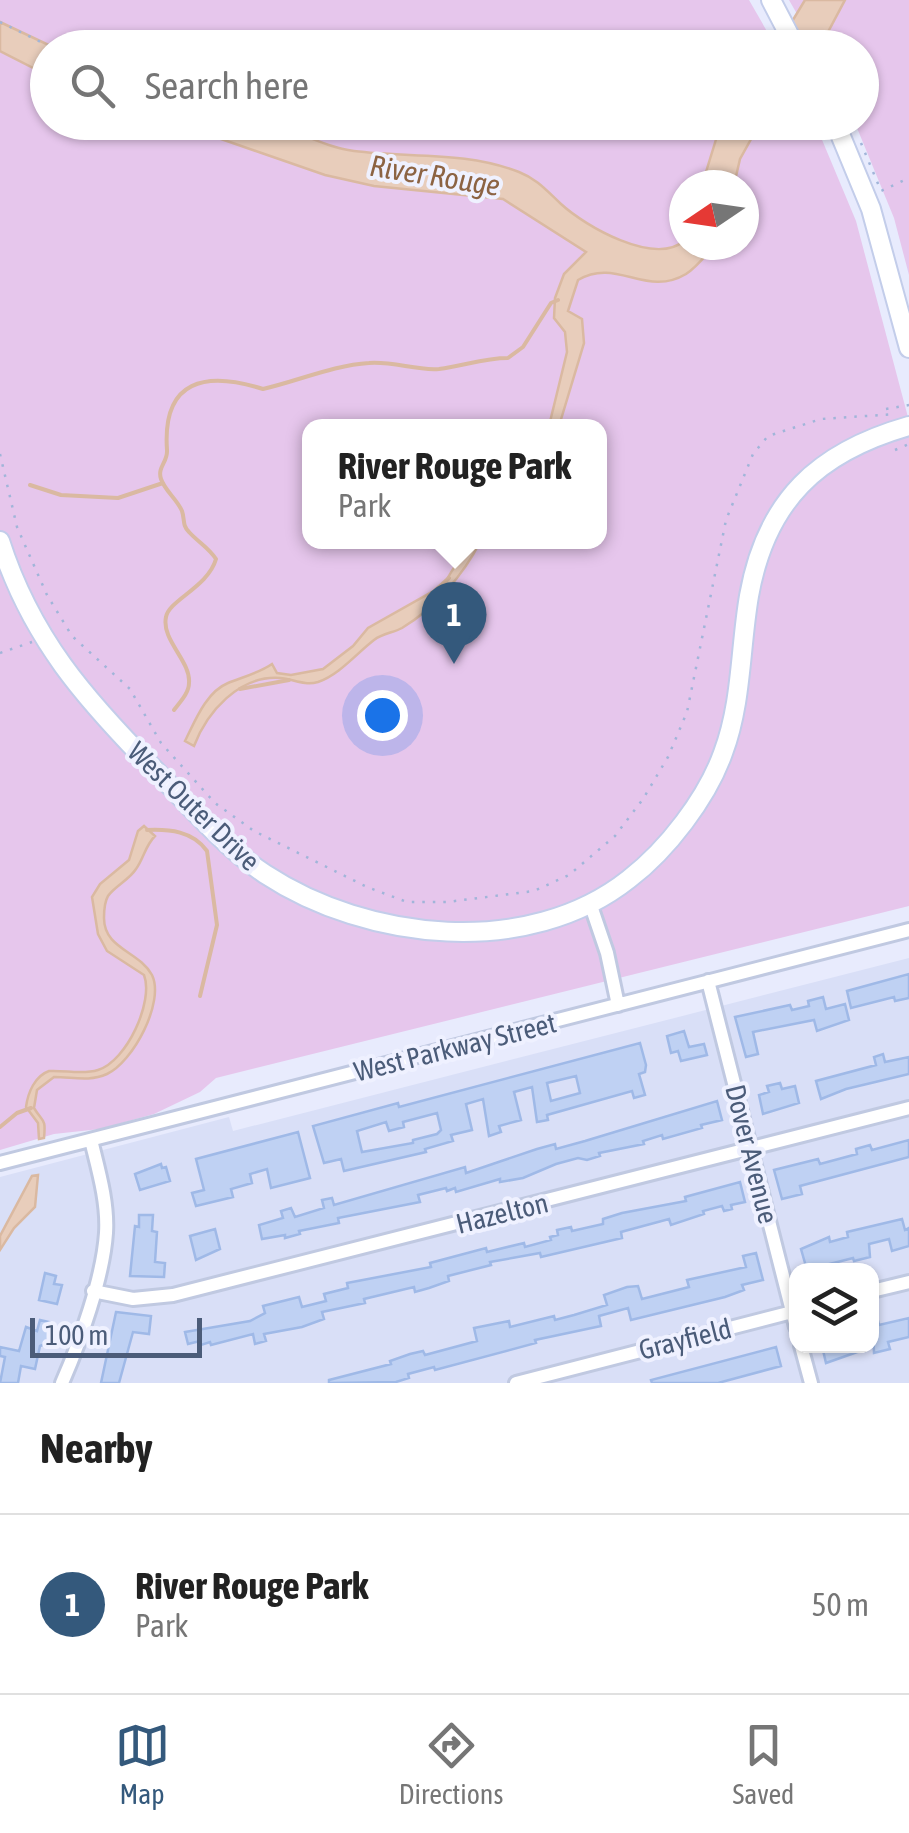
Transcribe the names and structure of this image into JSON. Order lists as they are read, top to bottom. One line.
{"streets":{"main road":["West Outer Drive"],"street":["West Parkway Street","Dover Avenue","Hazelton","Grayfield"]},"crossings":[["West Parkway Street","Dover Avenue"],["Dover Avenue","Hazelton"]],"water":["River Rouge"],"scale_bar":"100 m","north":"left","page":{"search":"Search here","popup":["River Rouge Park","Park"],"pins":"1","scale":"100 m","heading":"Nearby","list":[{"mark":"1","name":"River Rouge Park","note":"Park","value":"50 m"}],"nav":["Map","Directions","Saved"]}}
